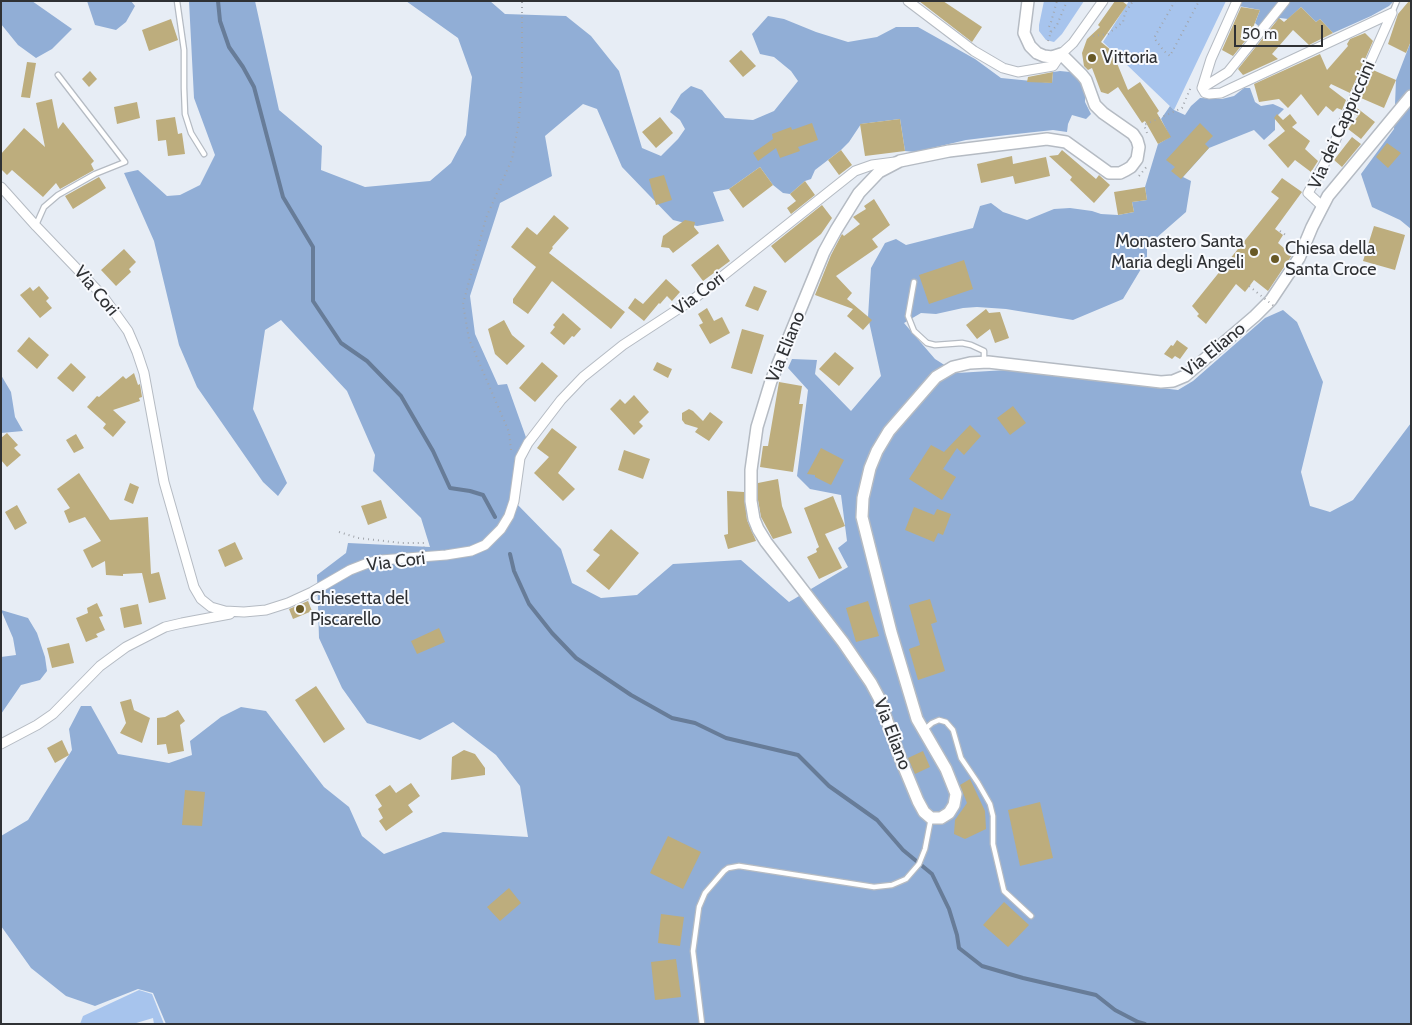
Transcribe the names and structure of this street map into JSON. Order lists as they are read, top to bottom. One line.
{"streets":{"street":["Via dei Cappuccini","Via Cori","Via Eliano"]},"crossings":[["Via dei Cappuccini","Via Eliano"],["Via Cori","Via Eliano"]],"places":["Vittoria","Monastero Santa Maria degli Angeli","Chiesa della Santa Croce","Chiesetta del Piscarello"],"scale_bar":"50 m"}
